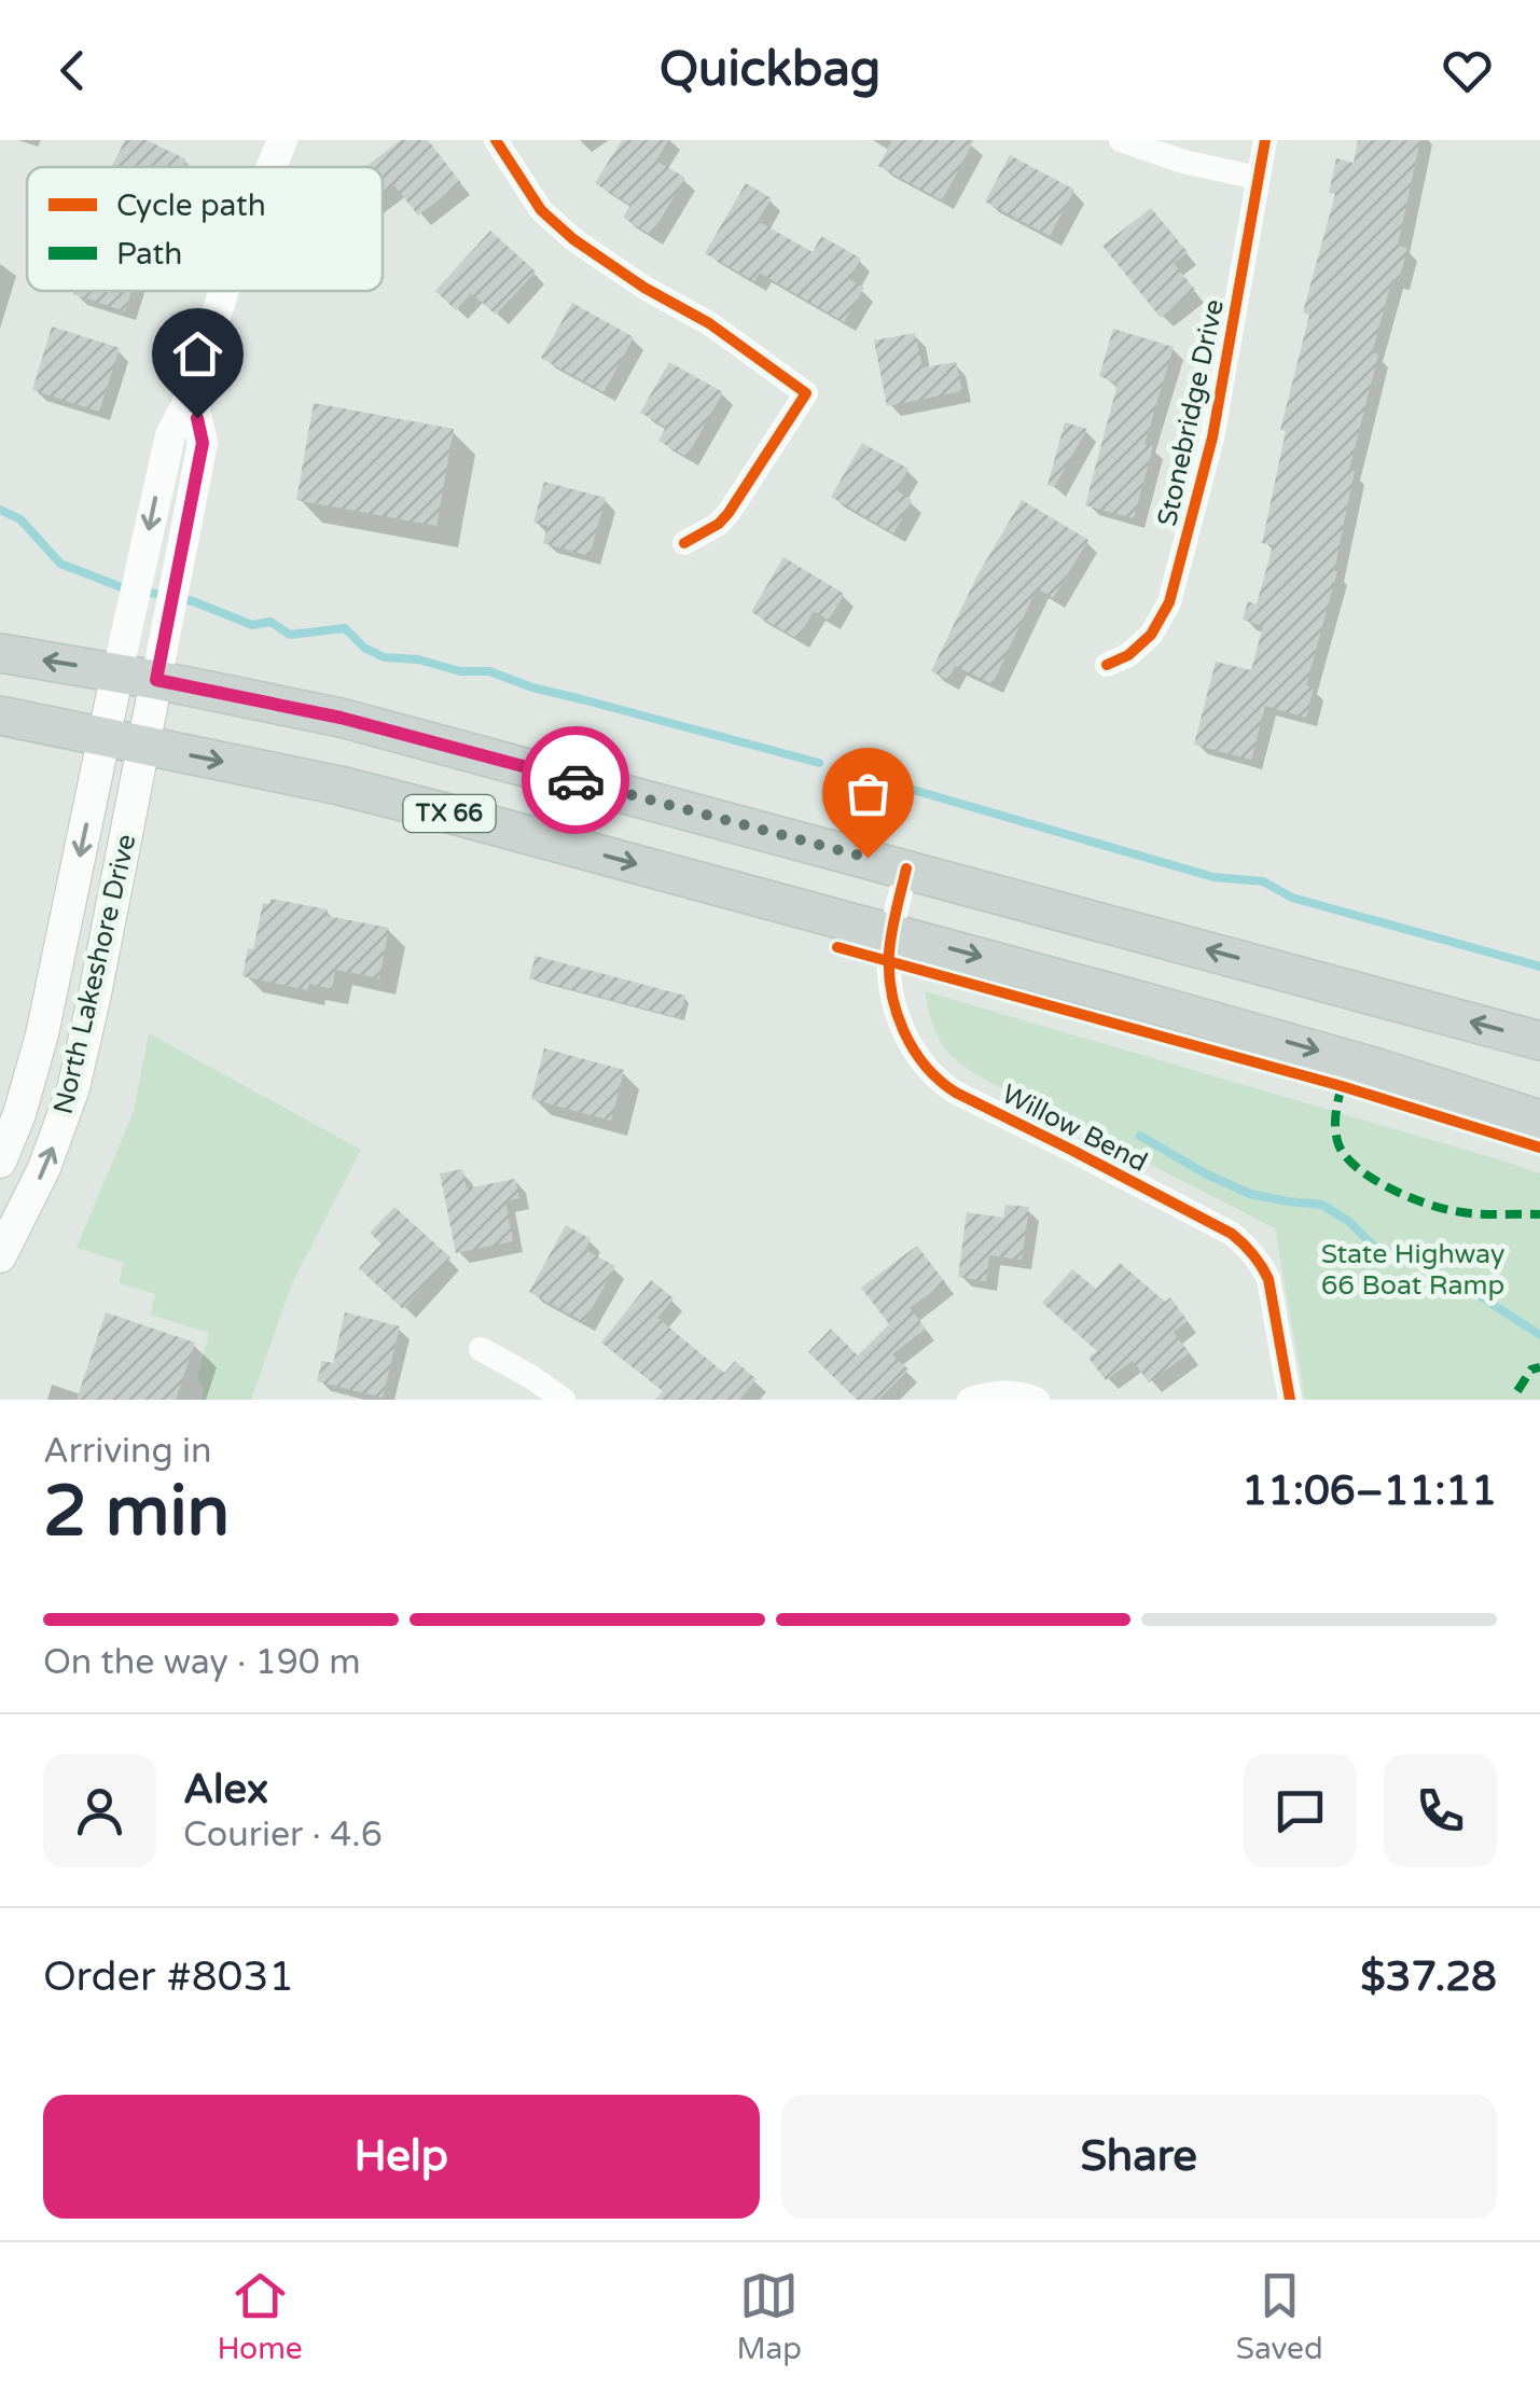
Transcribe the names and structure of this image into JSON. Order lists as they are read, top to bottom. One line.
{"streets":{"main road":["TX 66","North Lakeshore Drive"],"street":["Stonebridge Drive","Willow Bend"]},"crossings":[["TX 66","North Lakeshore Drive"],["TX 66","Willow Bend"]],"parks":["State Highway 66 Boat Ramp"],"legend":["Cycle path","Path"],"page":{"header":"Quickbag","heading":["2 min","Arriving in","11:06–11:11"],"panel":["Alex","Courier · 4.6","Order #8031","$37.28"],"bar":"On the way · 190 m","buttons":["Help","Share"],"tabs":["Home","Map","Saved"]}}
